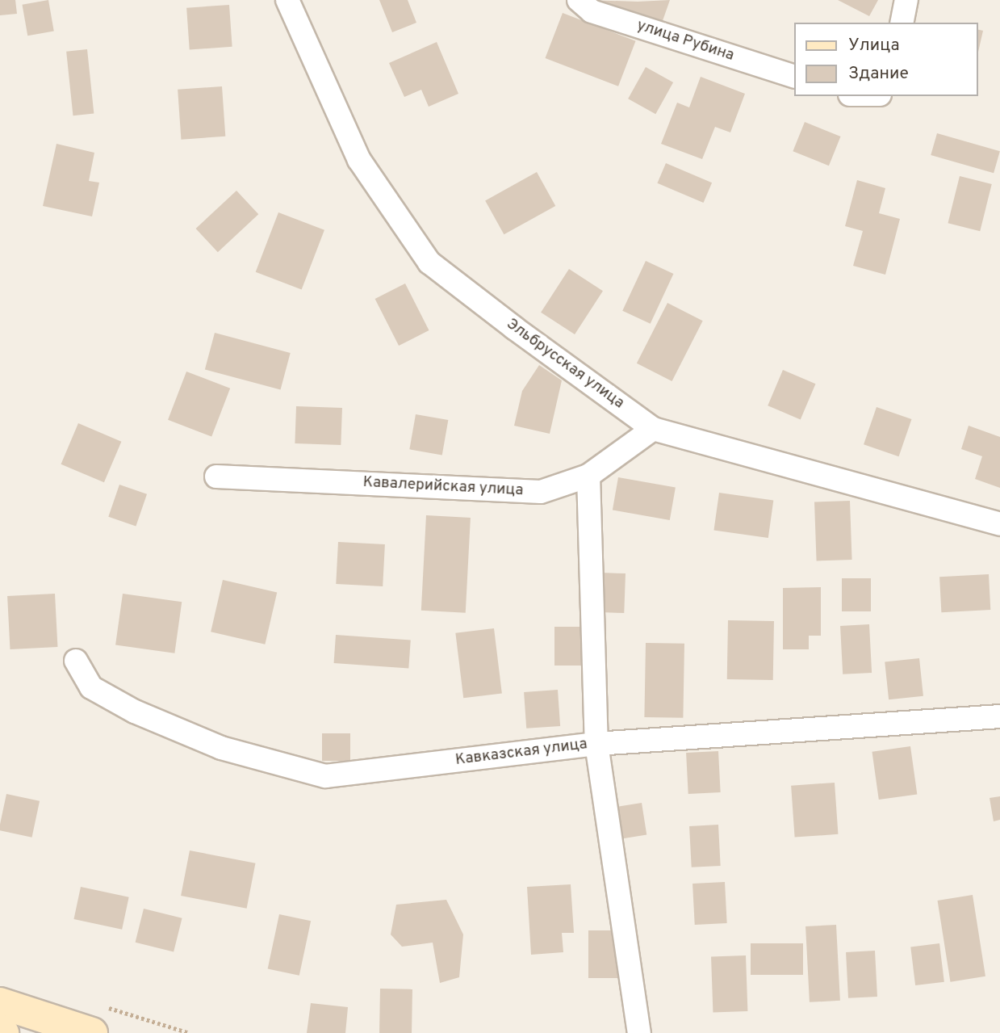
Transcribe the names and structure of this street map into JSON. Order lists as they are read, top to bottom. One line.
{"streets":{"street":["улица Рубина","Эльбрусская улица","Кавалерийская улица","Кавказская улица"]},"crossings":[["Эльбрусская улица","Кавалерийская улица"]],"legend":["Улица","Здание"]}
